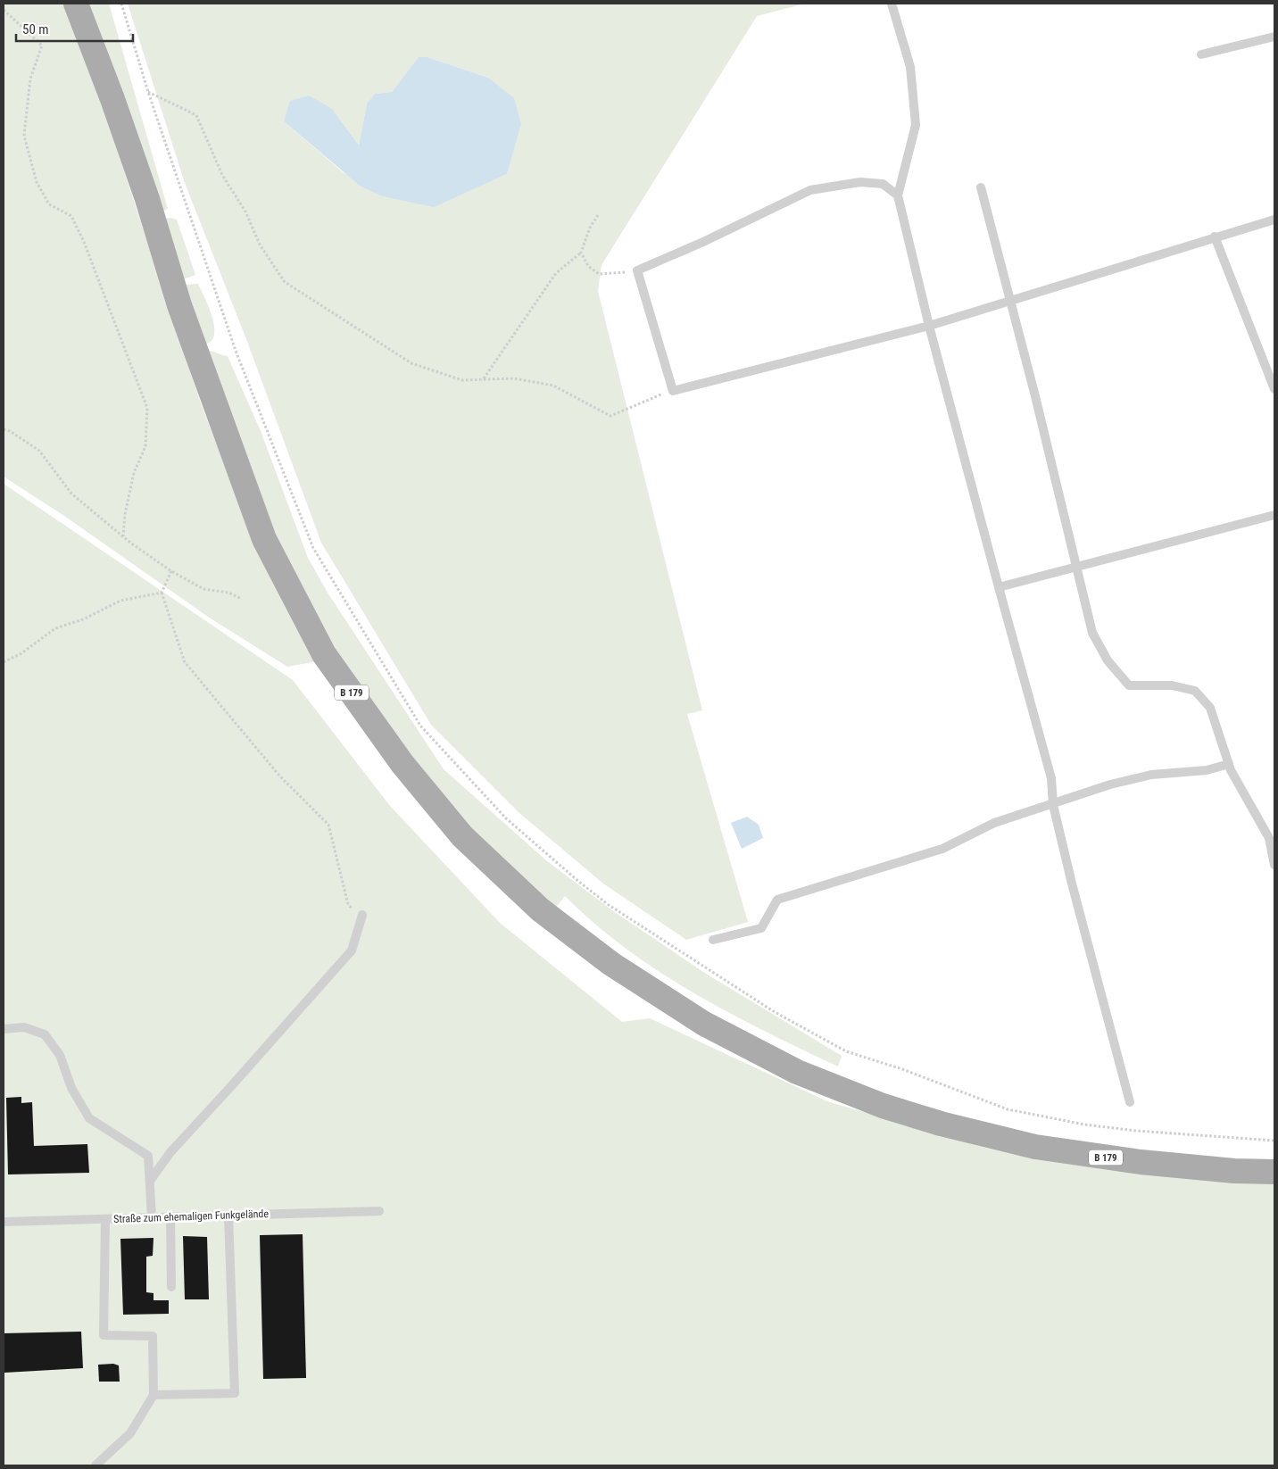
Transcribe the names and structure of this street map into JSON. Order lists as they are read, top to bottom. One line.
{"streets":{"main road":["B 179"],"lane":["Straße zum ehemaligen Funkgelände"]},"scale_bar":"50 m"}
